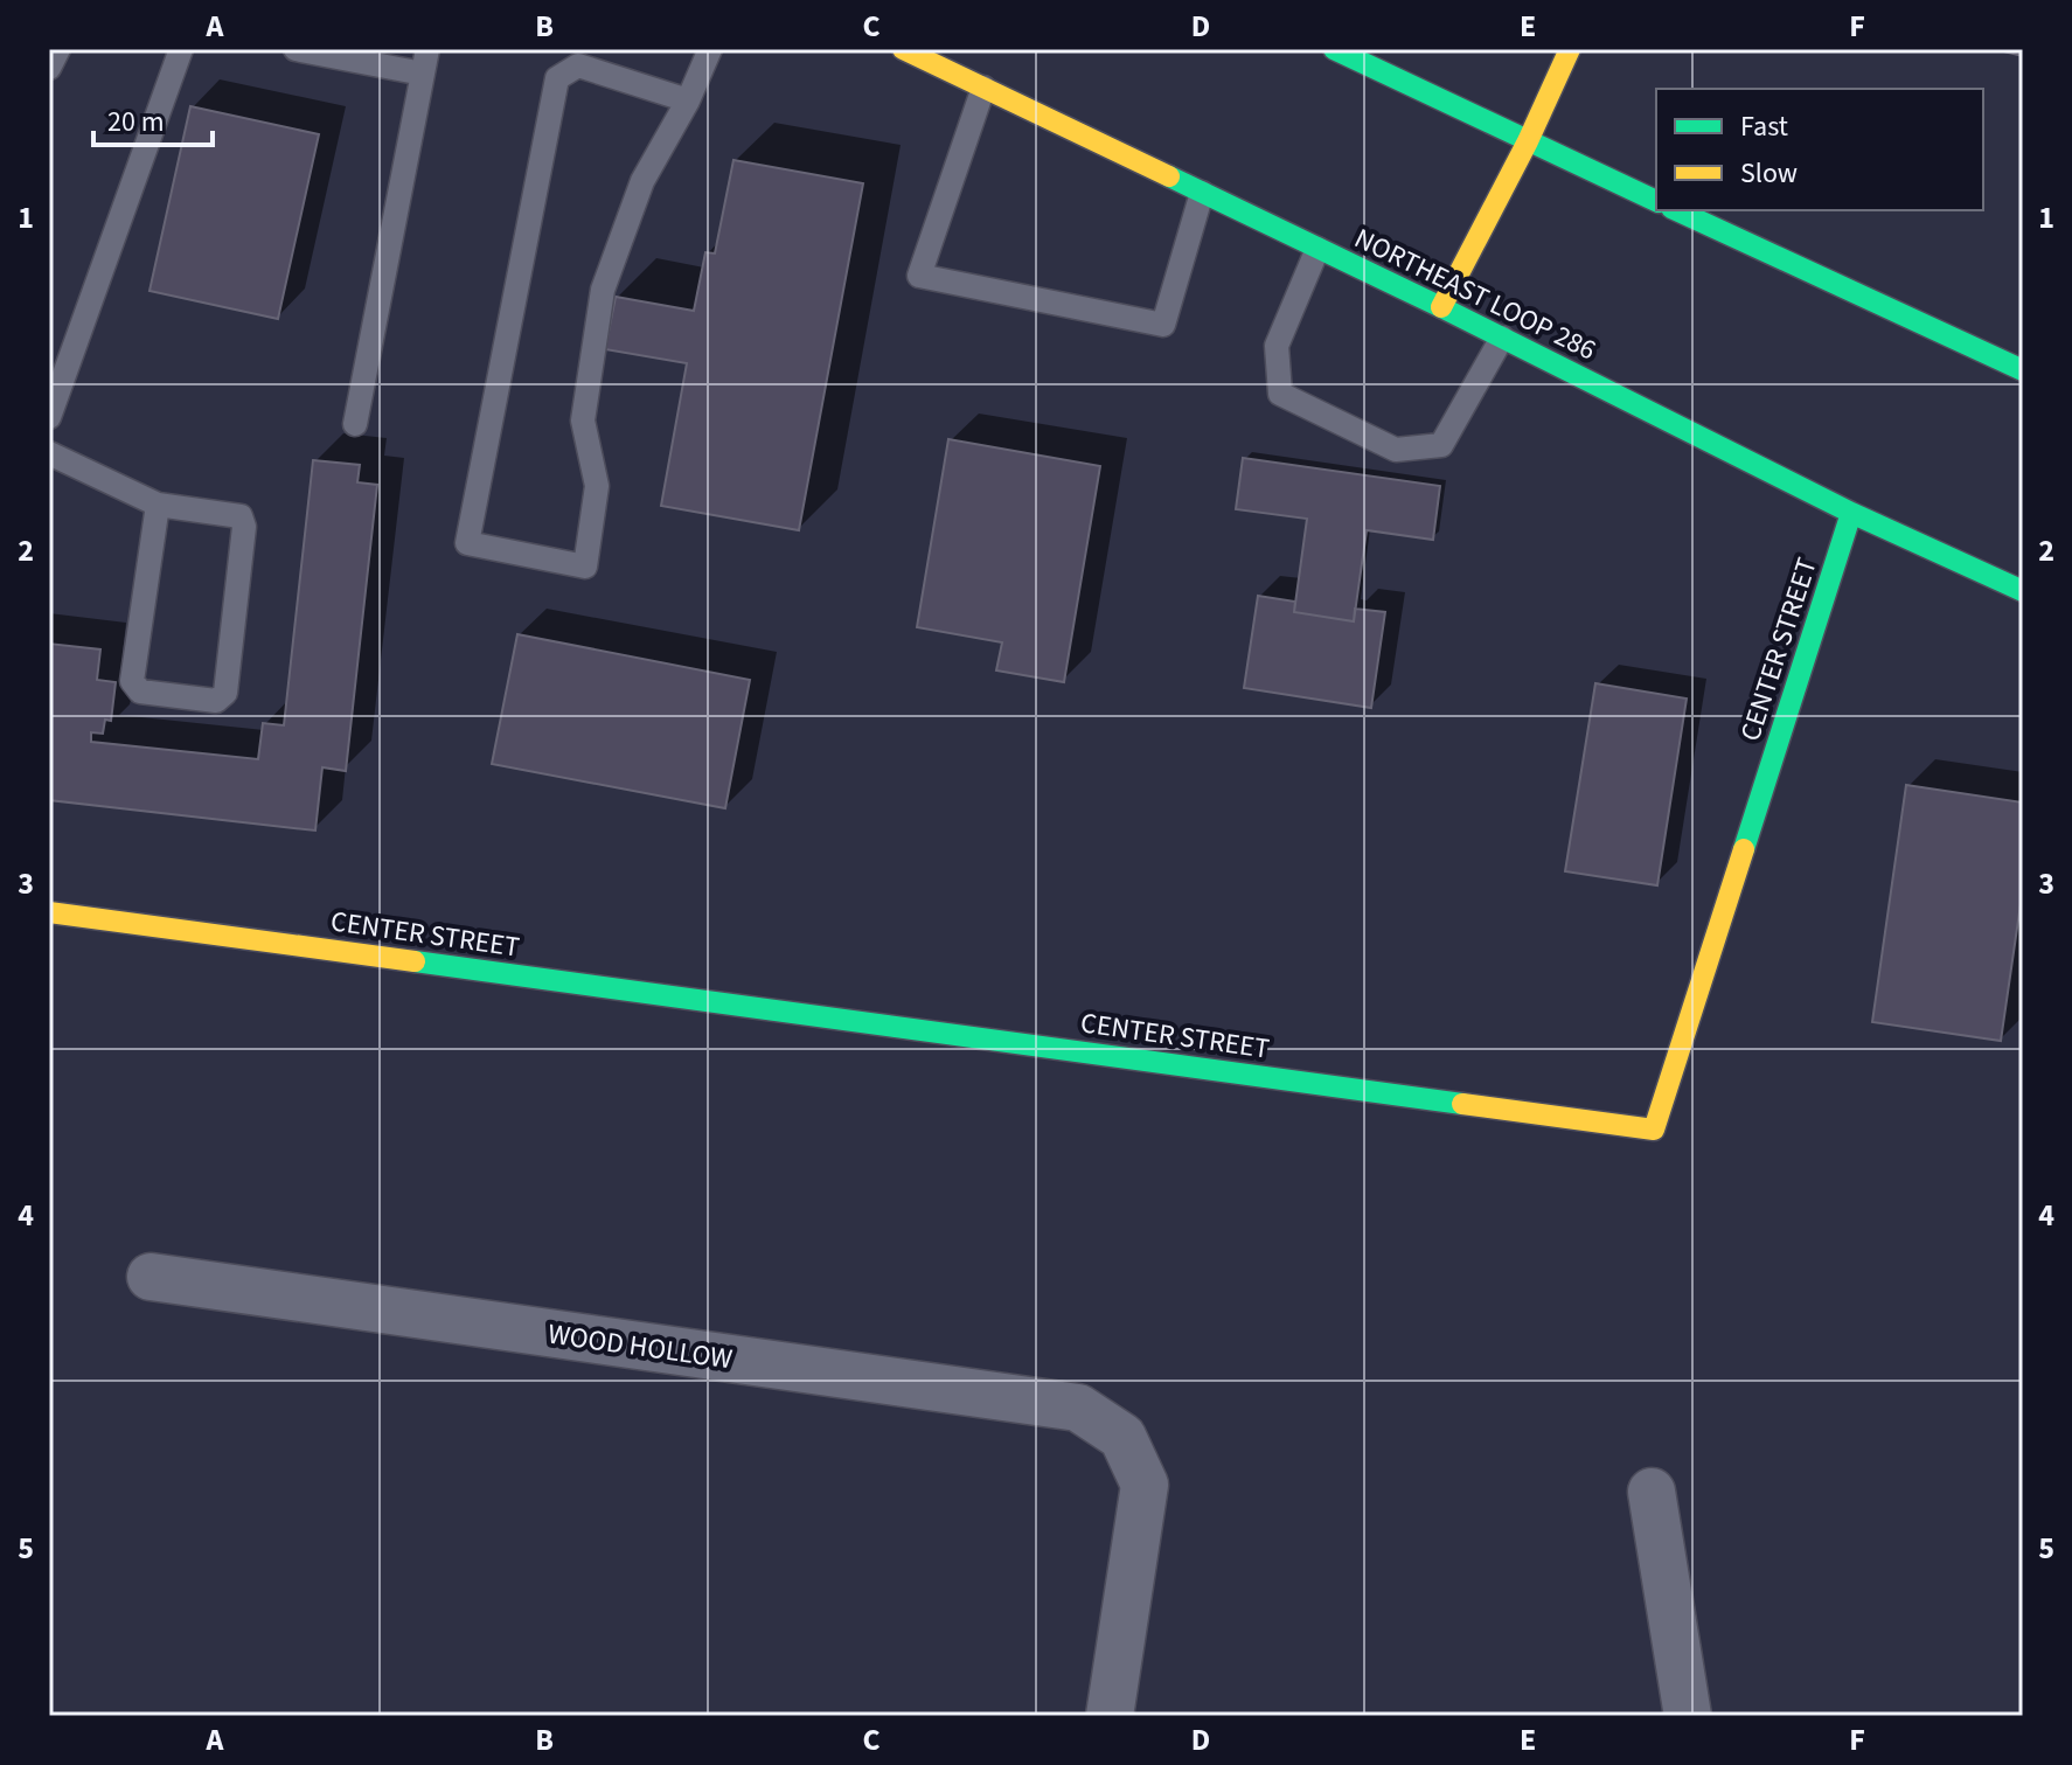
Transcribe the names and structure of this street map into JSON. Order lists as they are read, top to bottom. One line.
{"streets":{"main road":["NORTHEAST LOOP 286","CENTER STREET"],"street":["WOOD HOLLOW"]},"crossings":[["NORTHEAST LOOP 286","CENTER STREET"]],"legend":["Fast","Slow"],"scale_bar":"20 m","grid":{"columns":["A","B","C","D","E","F"],"rows":["1","2","3","4","5"]}}
